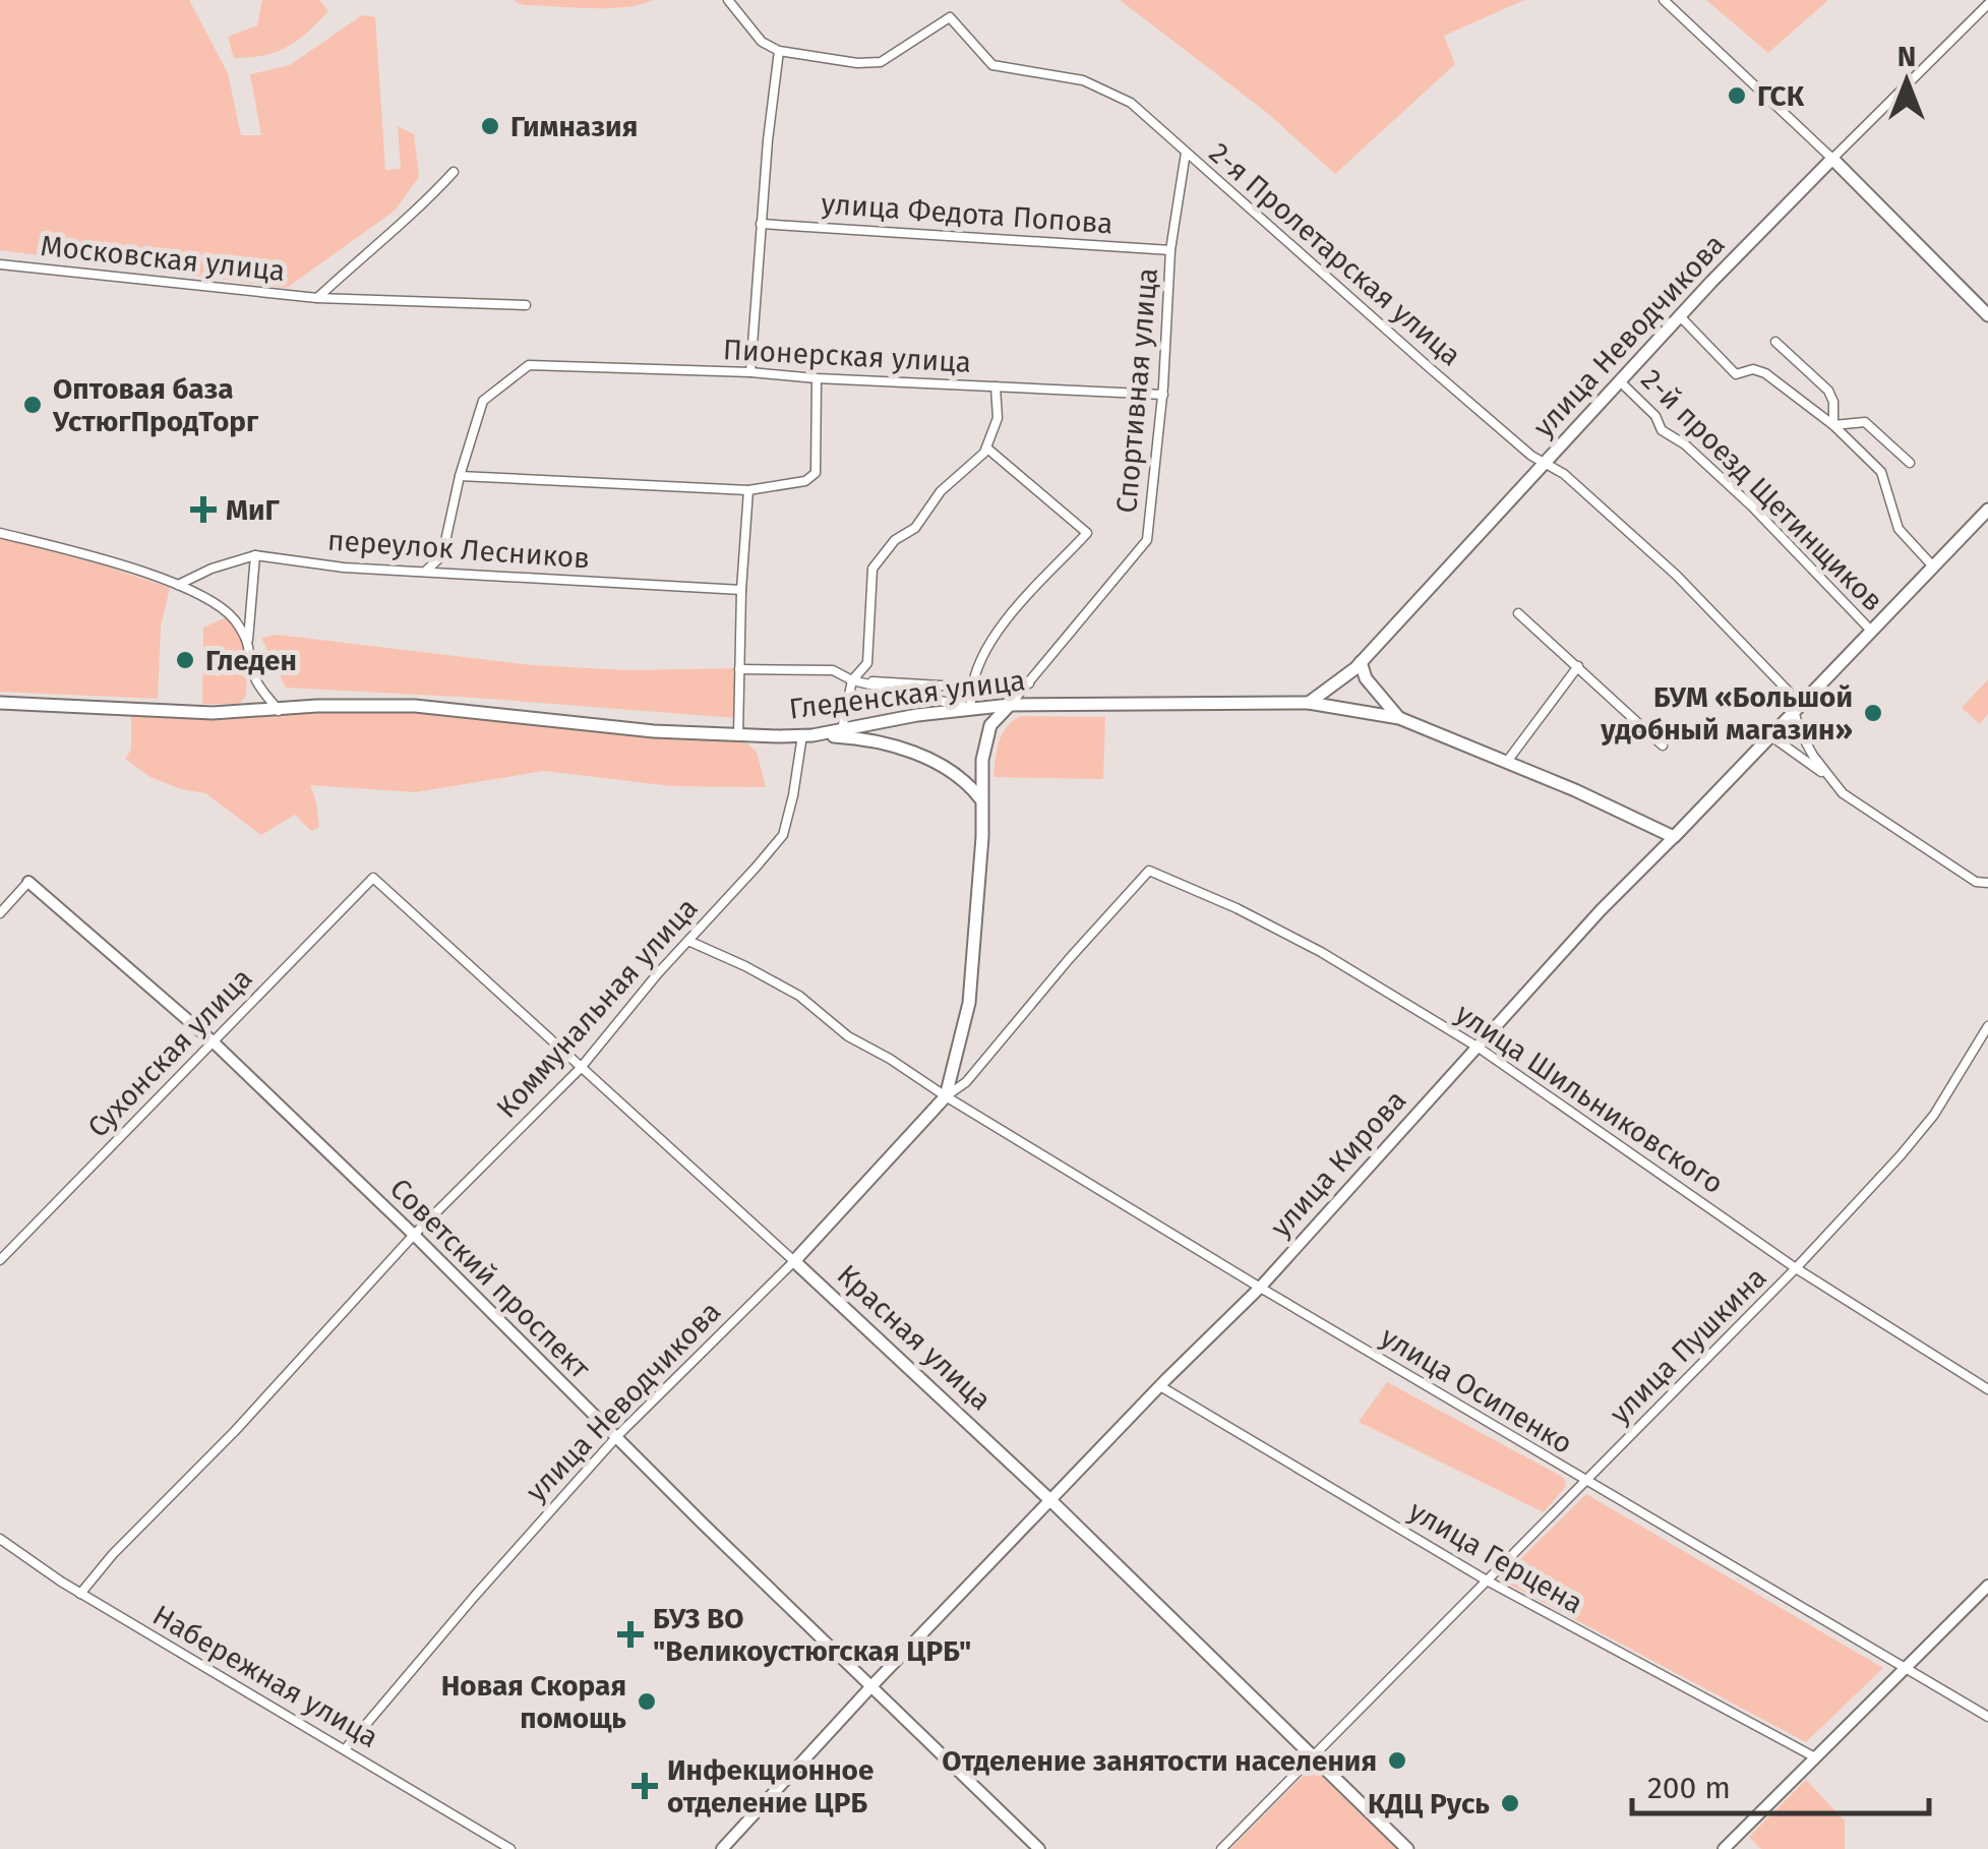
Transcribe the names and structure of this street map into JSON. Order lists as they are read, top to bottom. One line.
{"streets":{"main road":["улица Неводчикова","Гледенская улица","улица Кирова","Красная улица"],"street":["улица Федота Попова","2-я Пролетарская улица","Московская улица","Пионерская улица","Спортивная улица","2-й проезд Щетинщиков","переулок Лесников","Коммунальная улица","Сухонская улица","улица Шильниковского","Советский проспект","улица Пушкина","улица Осипенко","улица Герцена","Набережная улица"]},"crossings":[["улица Федота Попова","Спортивная улица"],["2-я Пролетарская улица","улица Неводчикова"],["2-я Пролетарская улица","Спортивная улица"],["2-я Пролетарская улица","улица Кирова"],["улица Неводчикова","Спортивная улица"],["улица Неводчикова","2-й проезд Щетинщиков"],["улица Неводчикова","Гледенская улица"],["улица Неводчикова","улица Шильниковского"],["улица Неводчикова","Советский проспект"],["улица Неводчикова","Красная улица"],["улица Неводчикова","улица Осипенко"],["улица Неводчикова","Набережная улица"],["Пионерская улица","Спортивная улица"],["Спортивная улица","Гледенская улица"],["2-й проезд Щетинщиков","улица Кирова"],["Гледенская улица","Коммунальная улица"],["Гледенская улица","улица Кирова"],["Коммунальная улица","Советский проспект"],["Коммунальная улица","Красная улица"],["Коммунальная улица","улица Осипенко"],["Коммунальная улица","Набережная улица"],["Сухонская улица","Советский проспект"],["Сухонская улица","Красная улица"],["улица Шильниковского","улица Кирова"],["улица Шильниковского","улица Пушкина"],["улица Кирова","Советский проспект"],["улица Кирова","Красная улица"],["улица Кирова","улица Осипенко"],["улица Кирова","улица Герцена"],["Красная улица","улица Пушкина"],["улица Пушкина","улица Осипенко"],["улица Пушкина","улица Герцена"]],"places":{"other":["ГСК","Гимназия","Оптовая база УстюгПродТорг","Гледен","БУМ «Большой удобный магазин»","Новая Скорая помощь","Отделение занятости населения","КДЦ Русь"],"health":["МиГ","БУЗ ВО \"Великоустюгская ЦРБ\"","Инфекционное отделение ЦРБ"]},"scale_bar":"200 m","north":"top"}
